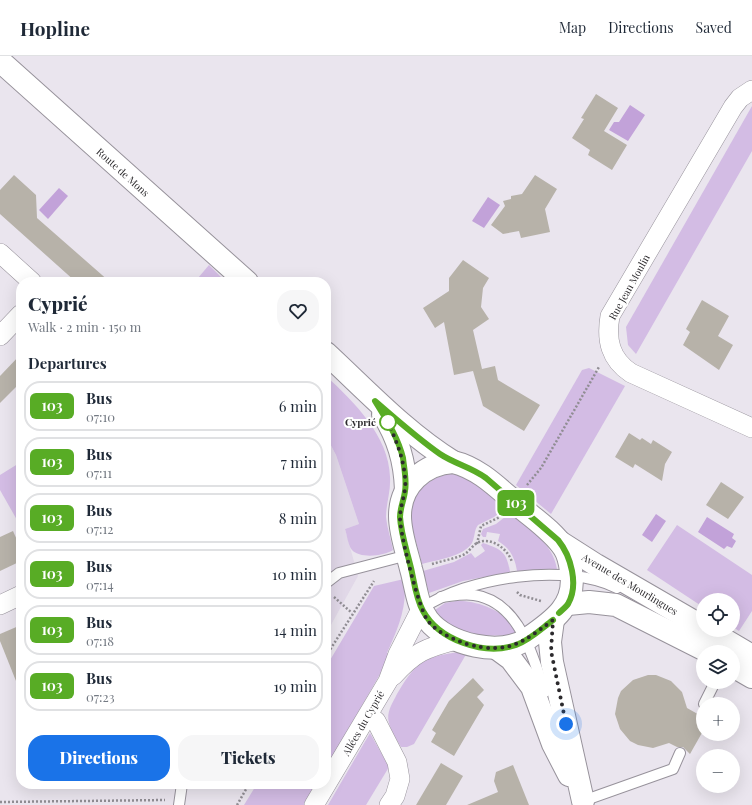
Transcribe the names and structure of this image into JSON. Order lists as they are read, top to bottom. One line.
{"streets":{"main road":["Route de Mons","Avenue des Mourlingues"],"street":["Rue Jean Moulin","Allées du Cyprié"]},"places":["Cyprié"],"lines":["bus line 103"],"page":{"header":"Hopline","nav":["Map","Directions","Saved"],"on_map":"103","heading":[["Cyprié","Walk · 2 min · 150 m"],"Departures"],"list":[{"mark":"103","name":"Bus","note":"07:10","value":"6 min"},{"mark":"103","name":"Bus","note":"07:11","value":"7 min"},{"mark":"103","name":"Bus","note":"07:12","value":"8 min"},{"mark":"103","name":"Bus","note":"07:14","value":"10 min"},{"mark":"103","name":"Bus","note":"07:18","value":"14 min"},{"mark":"103","name":"Bus","note":"07:23","value":"19 min"}],"map_buttons":["+","−"],"buttons":["Directions","Tickets"]}}
